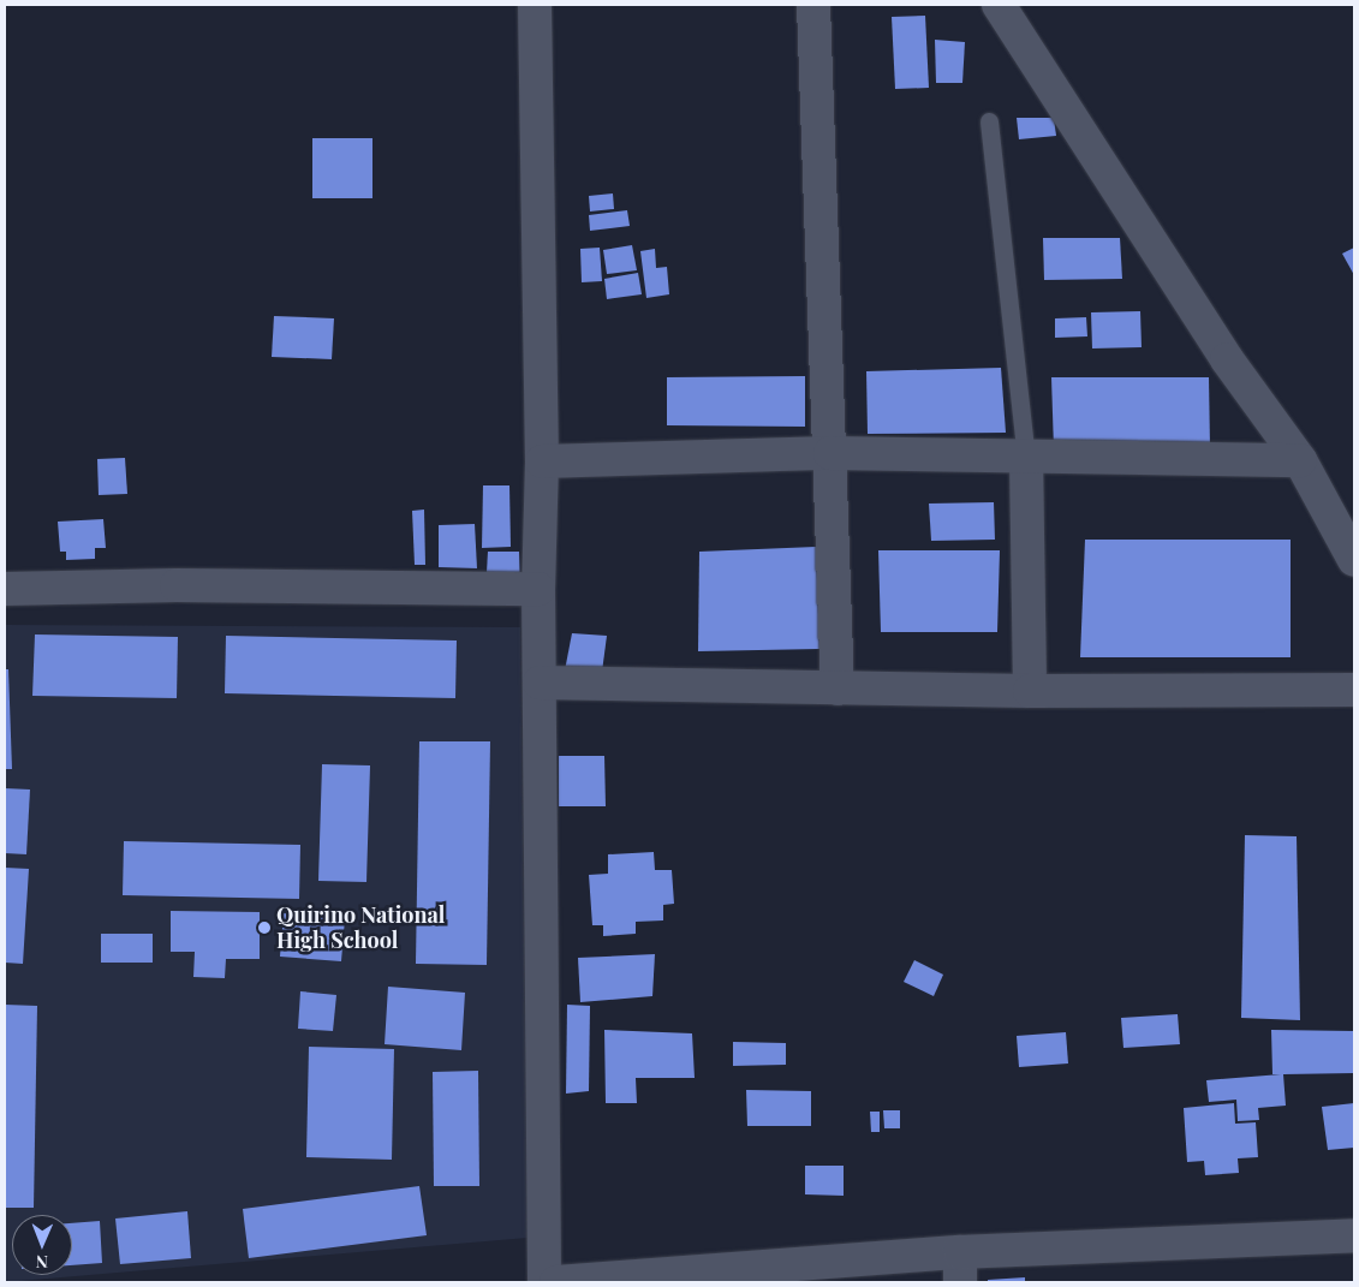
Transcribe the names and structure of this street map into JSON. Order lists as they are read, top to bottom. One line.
{"places":["Quirino National High School"],"north":"bottom"}
